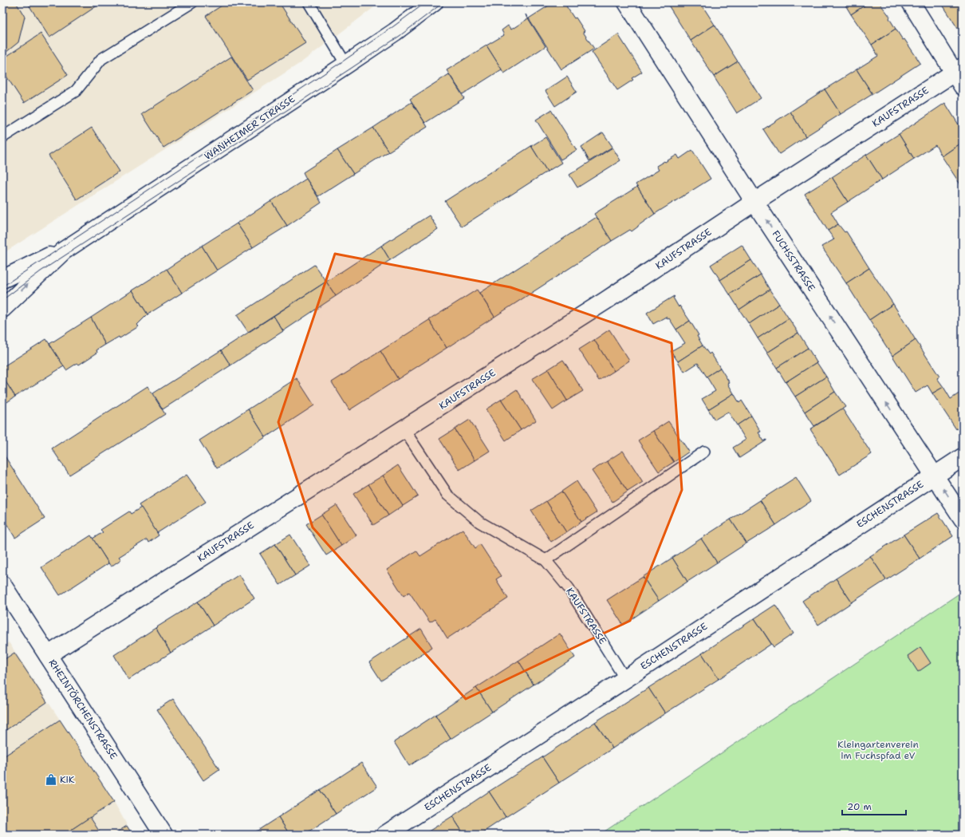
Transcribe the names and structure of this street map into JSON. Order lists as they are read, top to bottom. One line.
{"streets":{"street":["KAUFSTRASSE","WANHEIMER STRASSE","FUCHSSTRASSE","ESCHENSTRASSE","RHEINTÖRCHENSTRASSE"]},"crossings":[["KAUFSTRASSE","FUCHSSTRASSE"],["KAUFSTRASSE","ESCHENSTRASSE"],["KAUFSTRASSE","RHEINTÖRCHENSTRASSE"],["FUCHSSTRASSE","ESCHENSTRASSE"]],"one_way":["FUCHSSTRASSE"],"parks":["Kleingartenverein im Fuchspfad eV"],"places":{"shop":["KiK"]},"scale_bar":"20 m"}
